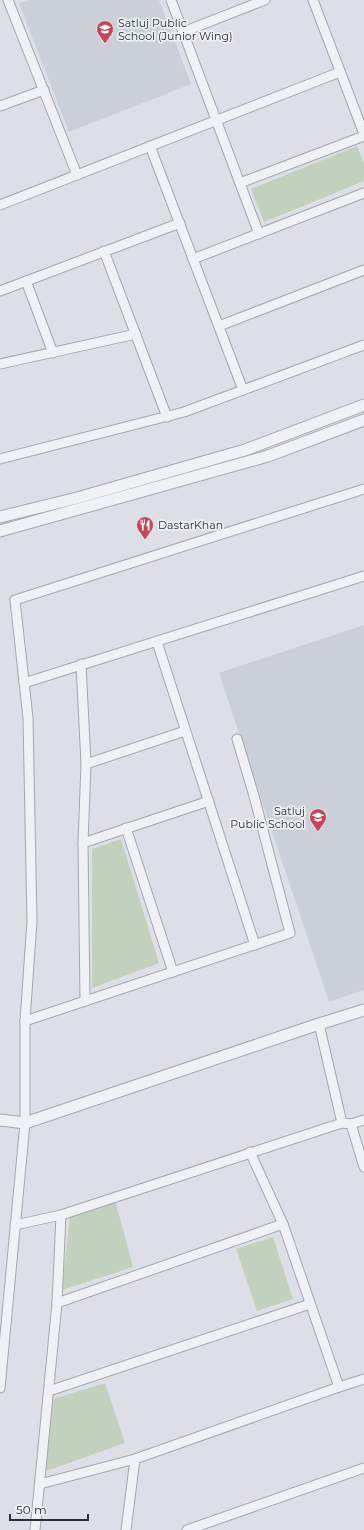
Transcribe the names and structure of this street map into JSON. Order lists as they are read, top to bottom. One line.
{"places":{"school or university":["Satluj Public School (Junior Wing)","Satluj Public School"],"restaurant":["DastarKhan"]},"scale_bar":"50 m"}
